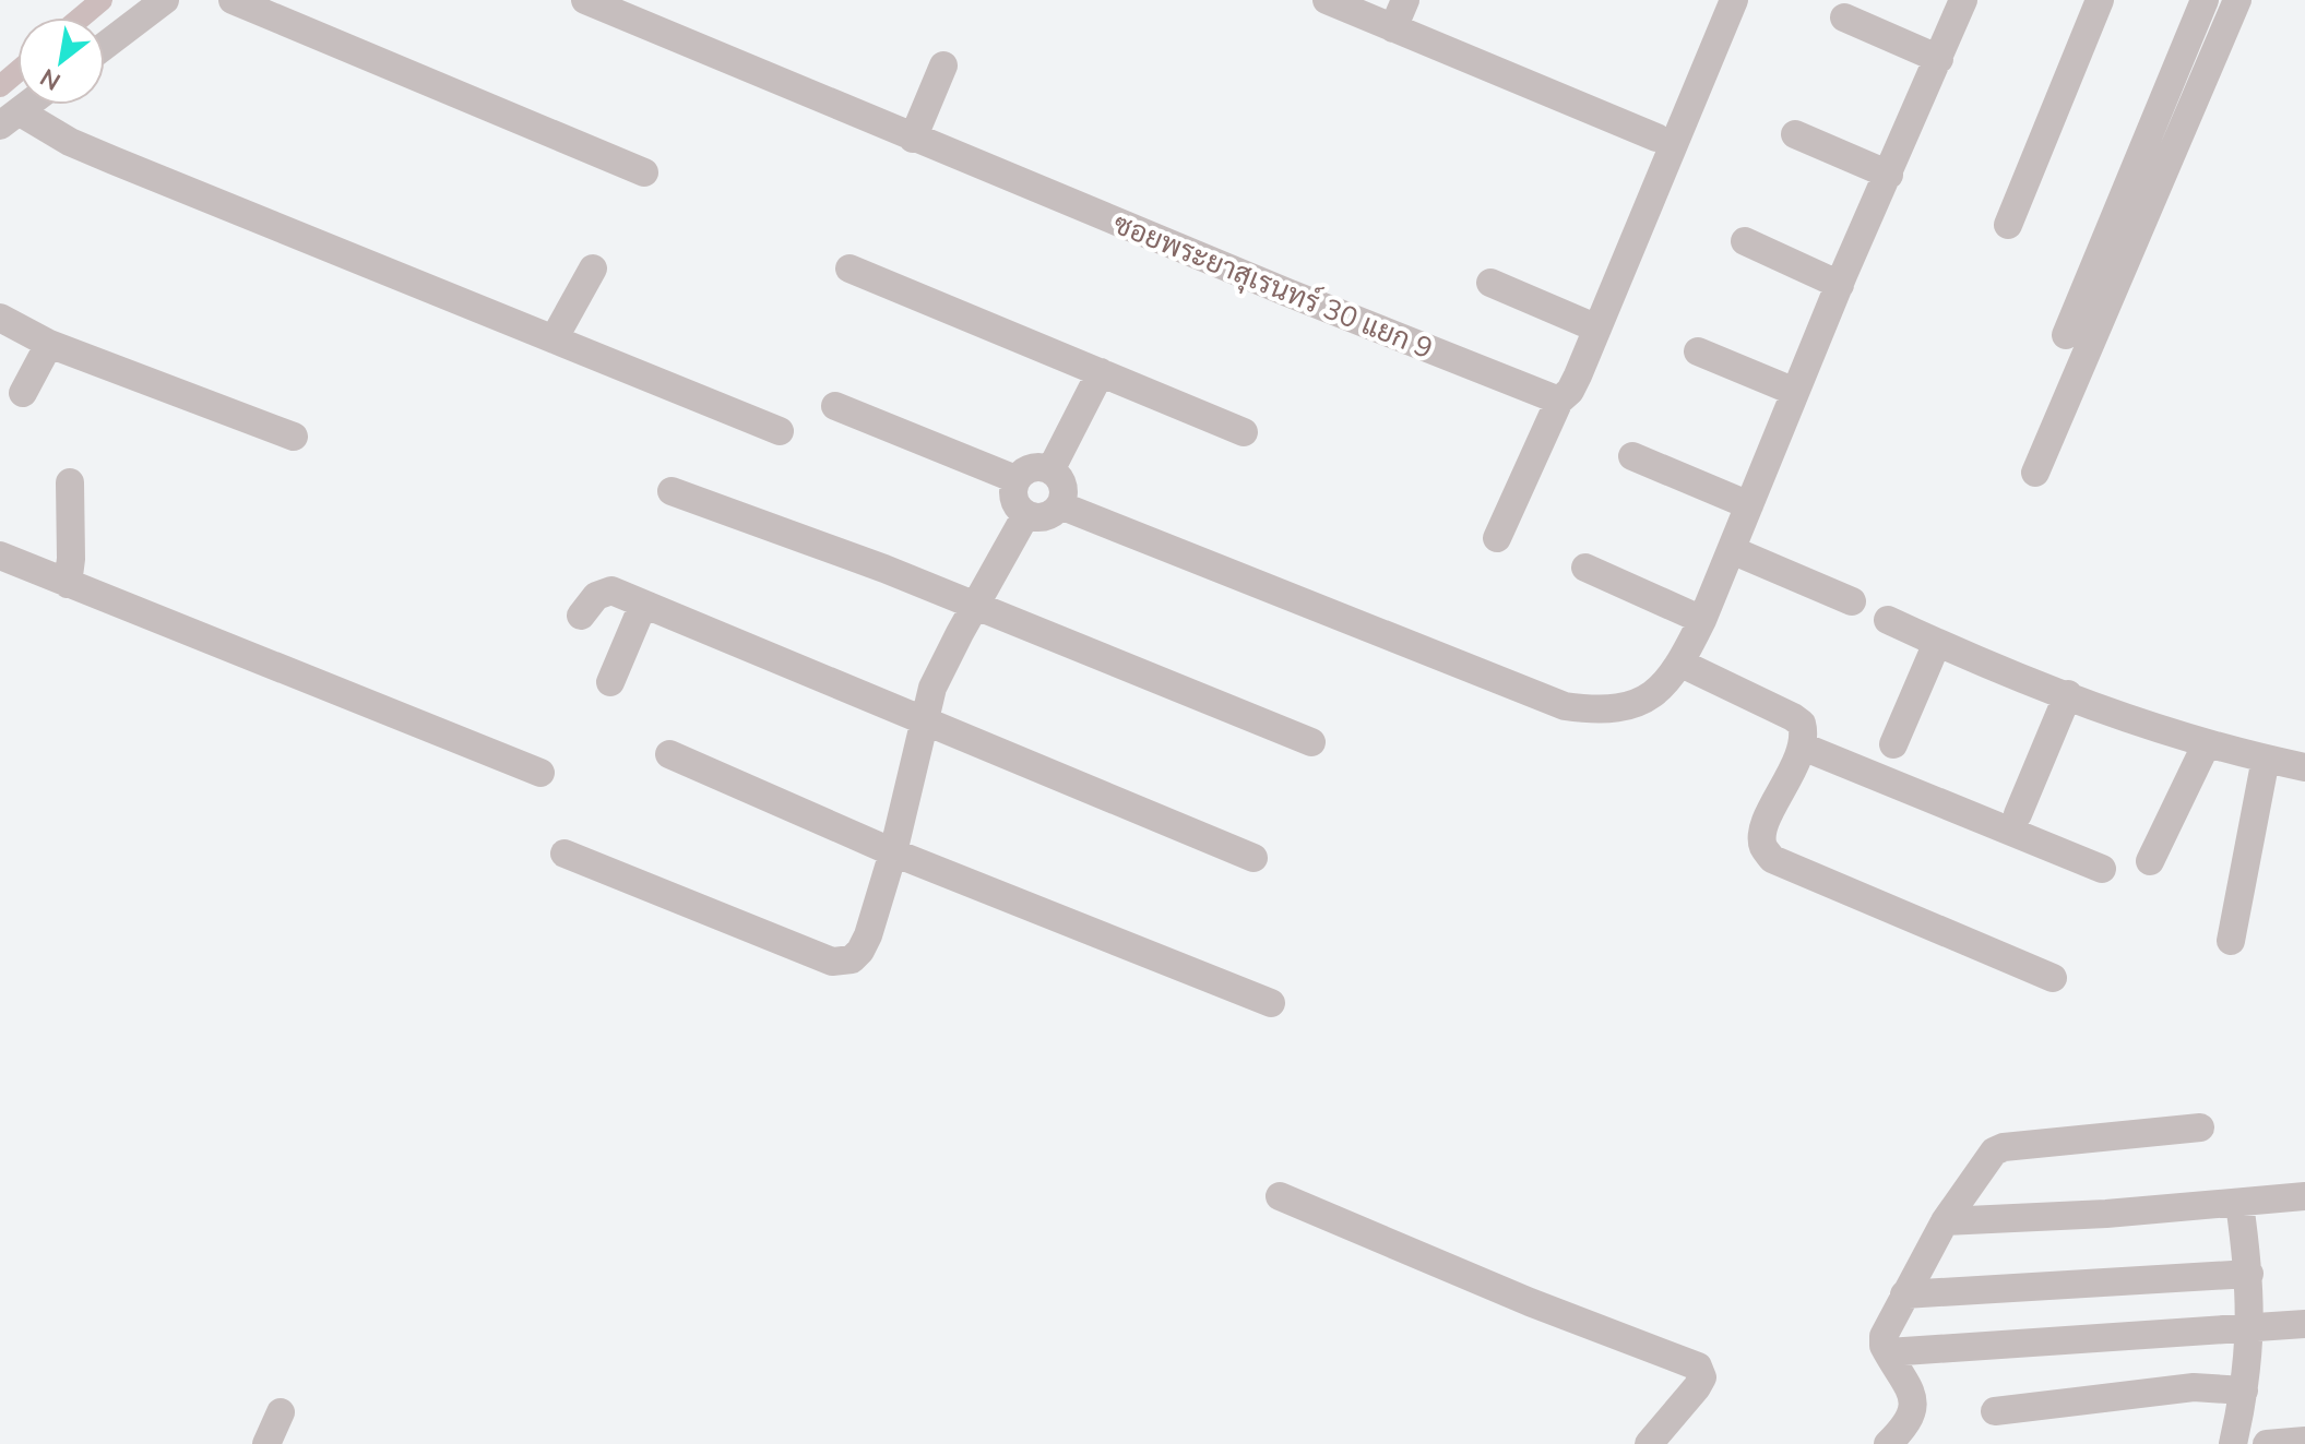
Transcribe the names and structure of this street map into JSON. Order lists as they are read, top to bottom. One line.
{"streets":{"street":["ซอยพระยาสุเรนทร์ 30 แยก 9"]},"north":"bottom left"}
